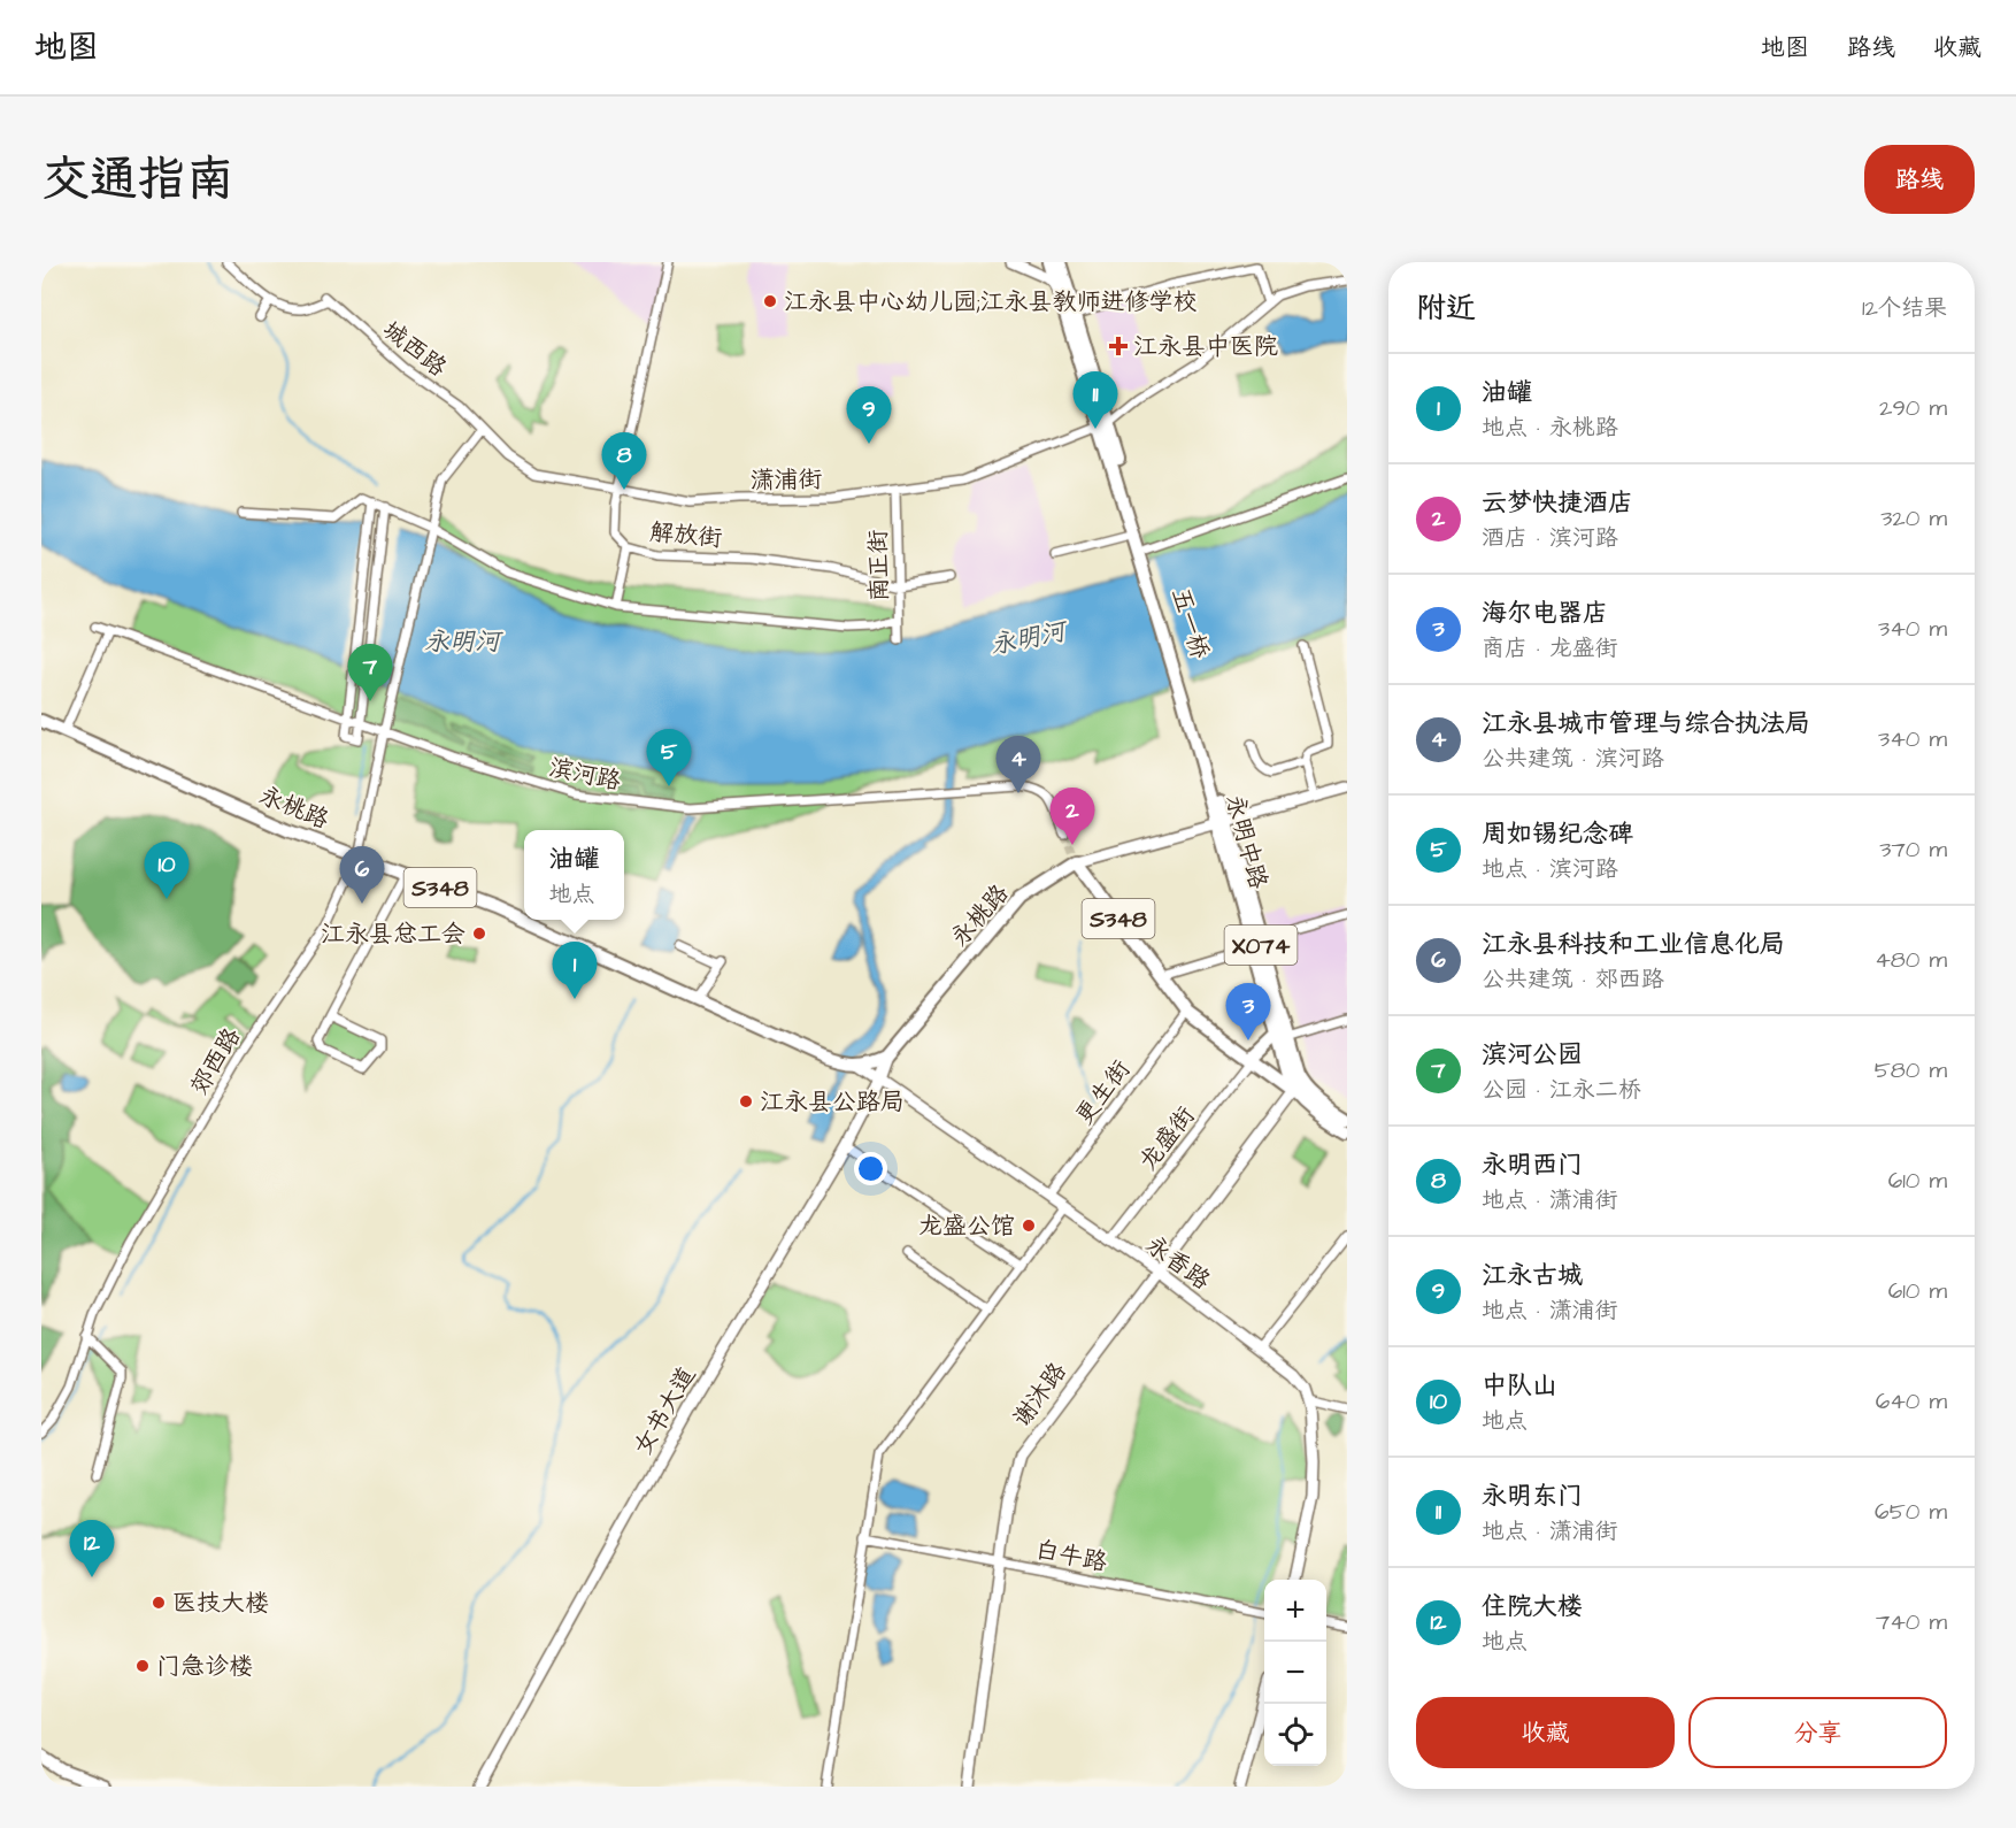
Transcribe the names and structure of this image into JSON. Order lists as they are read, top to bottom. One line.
{"streets":{"main road":["五一桥","永桃路","永明中路","S348","X074","永香路","谢沐路","女书大道"],"street":["城西路","潇浦街","解放街","南正街","滨河路","郊西路","更生街","龙盛街","白牛路"]},"crossings":[["城西路","潇浦街"],["城西路","郊西路"],["潇浦街","解放街"],["潇浦街","南正街"],["潇浦街","X074"],["潇浦街","郊西路"],["解放街","南正街"],["五一桥","永明中路"],["五一桥","X074"],["滨河路","郊西路"],["永桃路","永明中路"],["永桃路","S348"],["永桃路","郊西路"],["永桃路","永香路"],["永桃路","女书大道"],["永明中路","S348"],["永明中路","谢沐路"],["S348","更生街"],["S348","龙盛街"],["更生街","永香路"],["龙盛街","永香路"],["永香路","谢沐路"],["永香路","女书大道"],["谢沐路","白牛路"]],"water":["永明河"],"places":{"other":["江永县中心幼儿园;江永县教师进修学校","江永县总工会","江永县公路局","龙盛公馆","医技大楼","门急诊楼"],"health":["江永县中医院"]},"page":{"header":"地图","nav":["地图","路线","收藏"],"title":"交通指南","buttons":["路线",["收藏","分享"]],"heading":["附近","12个结果"],"list":[{"mark":"1","name":"油罐","note":"地点 · 永桃路","value":"290 m"},{"mark":"2","name":"云梦快捷酒店","note":"酒店 · 滨河路","value":"320 m"},{"mark":"3","name":"海尔电器店","note":"商店 · 龙盛街","value":"340 m"},{"mark":"4","name":"江永县城市管理与综合执法局","note":"公共建筑 · 滨河路","value":"340 m"},{"mark":"5","name":"周如锡纪念碑","note":"地点 · 滨河路","value":"370 m"},{"mark":"6","name":"江永县科技和工业信息化局","note":"公共建筑 · 郊西路","value":"480 m"},{"mark":"7","name":"滨河公园","note":"公园 · 江永二桥","value":"580 m"},{"mark":"8","name":"永明西门","note":"地点 · 潇浦街","value":"610 m"},{"mark":"9","name":"江永古城","note":"地点 · 潇浦街","value":"610 m"},{"mark":"10","name":"中队山","note":"地点","value":"640 m"},{"mark":"11","name":"永明东门","note":"地点 · 潇浦街","value":"650 m"},{"mark":"12","name":"住院大楼","note":"地点","value":"740 m"}],"pins":["11","9","8","7","5","4","2","10","6","1","3","12"],"popup":["油罐","地点"],"map_buttons":["+","−"]}}
